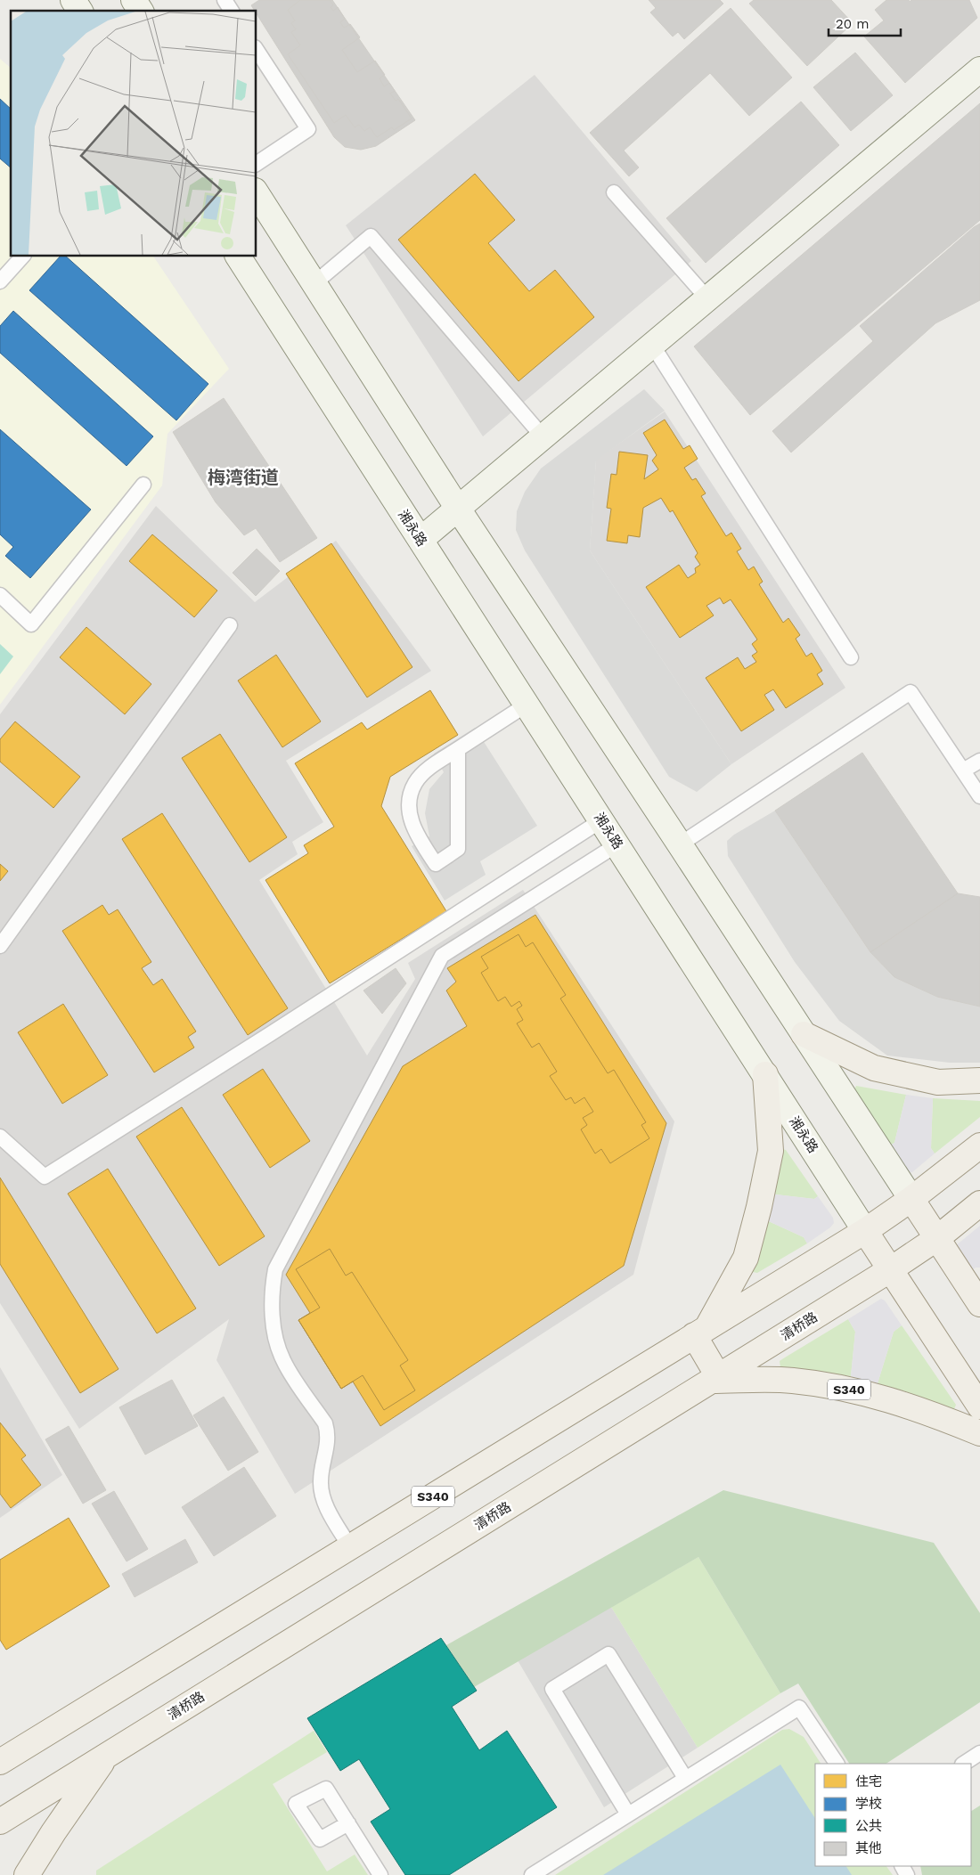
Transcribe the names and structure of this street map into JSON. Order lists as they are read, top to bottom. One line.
{"streets":{"main road":["湘永路","清桥路","S340"]},"crossings":[["湘永路","清桥路"],["湘永路","S340"],["清桥路","S340"]],"districts":["梅湾街道"],"legend":["住宅","学校","公共","其他"],"scale_bar":"20 m"}
